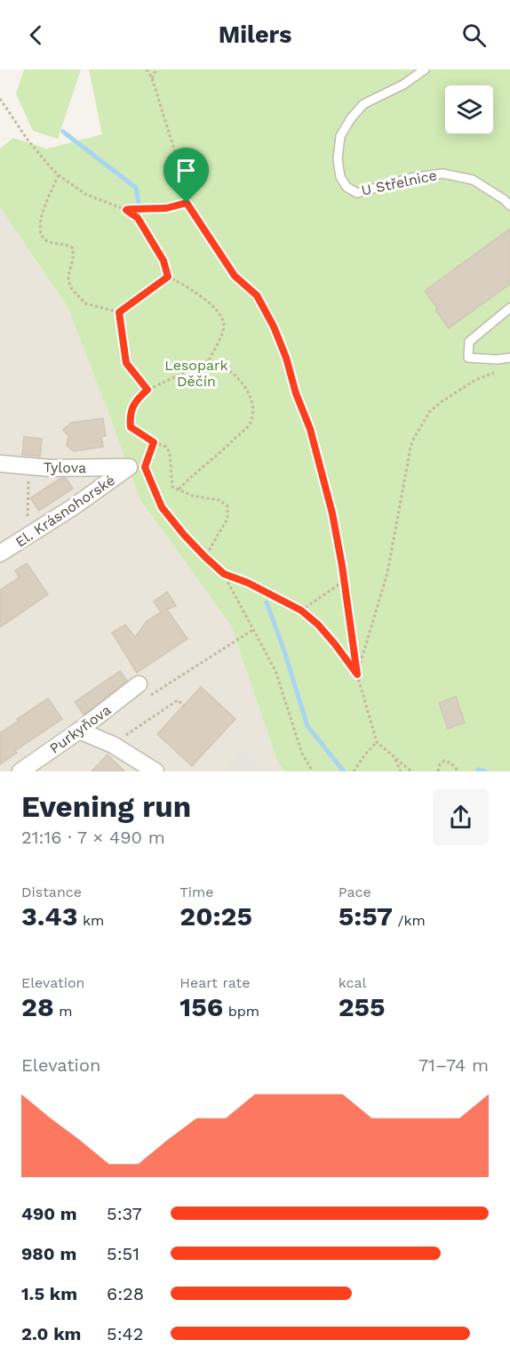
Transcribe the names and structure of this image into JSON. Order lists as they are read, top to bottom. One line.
{"streets":{"street":["Tylova","El. Krásnohorské","Purkyňova"],"lane":["U Střelnice"]},"crossings":[["Tylova","El. Krásnohorské"]],"parks":["Lesopark Děčín"],"page":{"header":"Milers","heading":["Evening run","21:16 · 7 × 490 m"],"stats":[["Distance","3.43 km"],["Time","20:25"],["Pace","5:57 /km"],["Elevation","28 m"],["Heart rate","156 bpm"],["kcal","255"]],"chart":["Elevation","71–74 m"],"list":[{"name":"490 m","note":"5:37"},{"name":"980 m","note":"5:51"},{"name":"1.5 km","note":"6:28"},{"name":"2.0 km","note":"5:42"}]}}
